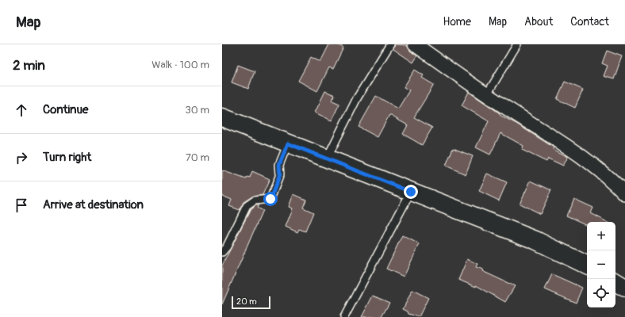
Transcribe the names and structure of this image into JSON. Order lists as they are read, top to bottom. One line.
{"scale_bar":"20 m","page":{"header":"Map","nav":["Home","Map","About","Contact"],"heading":["2 min","Walk · 100 m"],"list":[["Continue","30 m"],["Turn right","70 m"],"Arrive at destination"],"map_buttons":["+","−"],"scale":"20 m"}}
